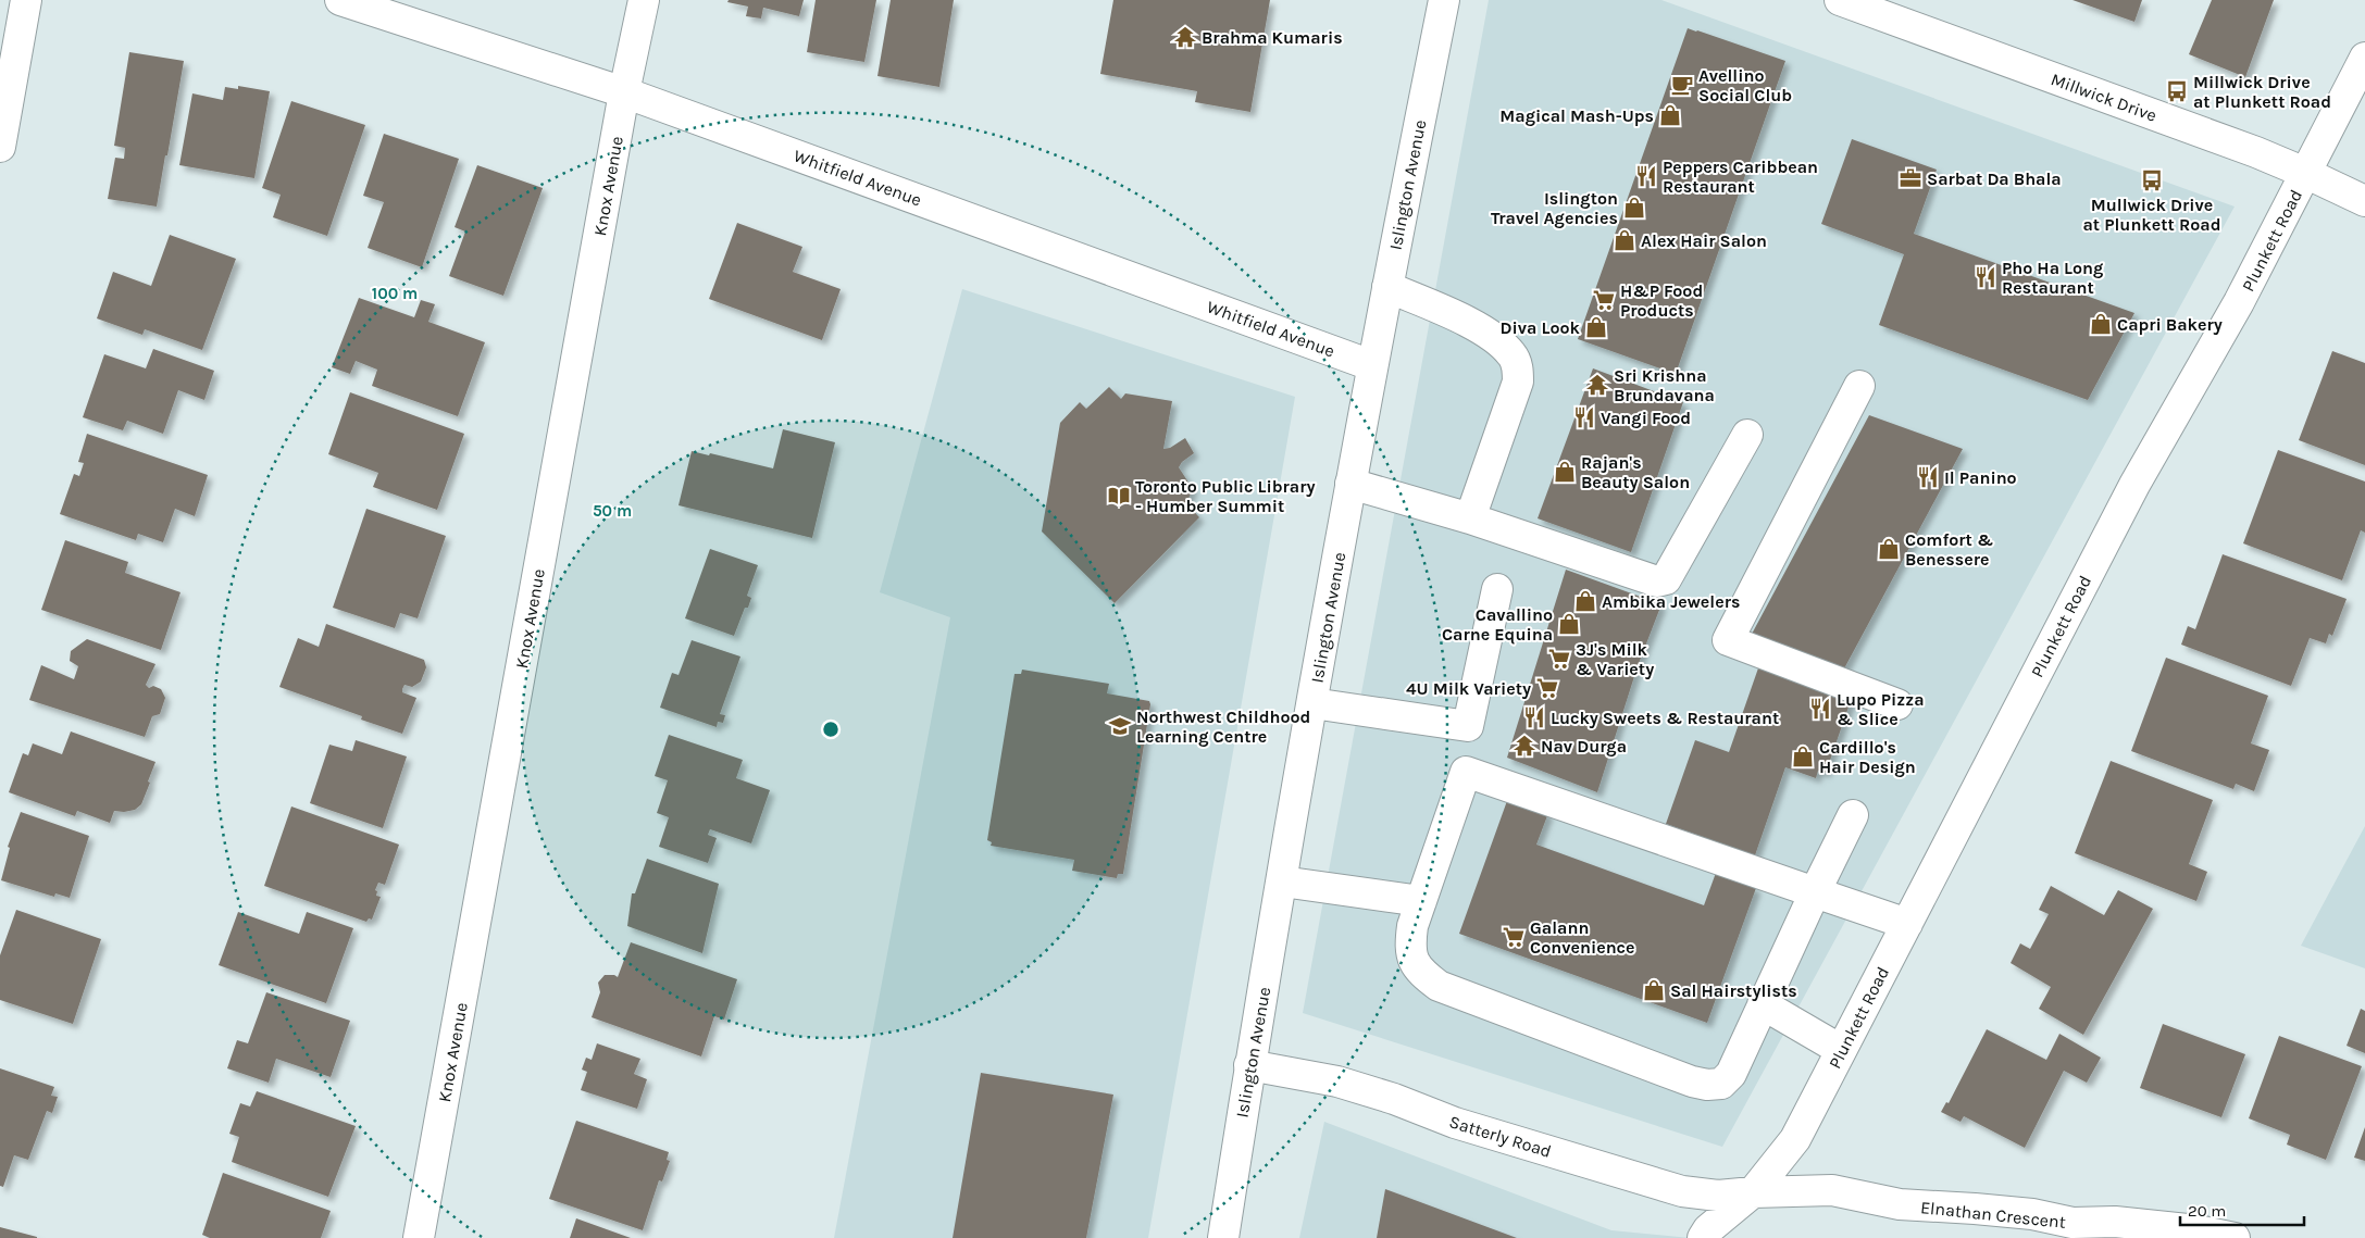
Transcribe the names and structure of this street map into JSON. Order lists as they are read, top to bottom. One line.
{"streets":{"street":["Millwick Drive","Whitfield Avenue","Islington Avenue","Knox Avenue","Plunkett Road","Satterly Road","Elnathan Crescent"]},"crossings":[["Millwick Drive","Plunkett Road"],["Whitfield Avenue","Islington Avenue"],["Whitfield Avenue","Knox Avenue"],["Islington Avenue","Satterly Road"],["Plunkett Road","Satterly Road"],["Plunkett Road","Elnathan Crescent"],["Satterly Road","Elnathan Crescent"]],"places":{"temple":["Brahma Kumaris","Sri Krishna Brundavana","Nav Durga"],"cafe":["Avellino Social Club"],"bus stop":["Millwick Drive at Plunkett Road","Mullwick Drive at Plunkett Road"],"shop":["Magical Mash-Ups","Islington Travel Agencies","Alex Hair Salon","Capri Bakery","Diva Look","Rajan's Beauty Salon","Comfort & Benessere","Ambika Jewelers","Cavallino Carne Equina","Cardillo's Hair Design","Sal Hairstylists"],"restaurant":["Peppers Caribbean Restaurant","Pho Ha Long Restaurant","Vangi Food","Il Panino","Lupo Pizza & Slice","Lucky Sweets & Restaurant"],"office":["Sarbat Da Bhala"],"supermarket":["H&P Food Products","3J's Milk & Variety","4U Milk Variety","Galann Convenience"],"library":["Toronto Public Library - Humber Summit"],"school or university":["Northwest Childhood Learning Centre"]},"scale_bar":"20 m","rings":["100 m","50 m"]}
